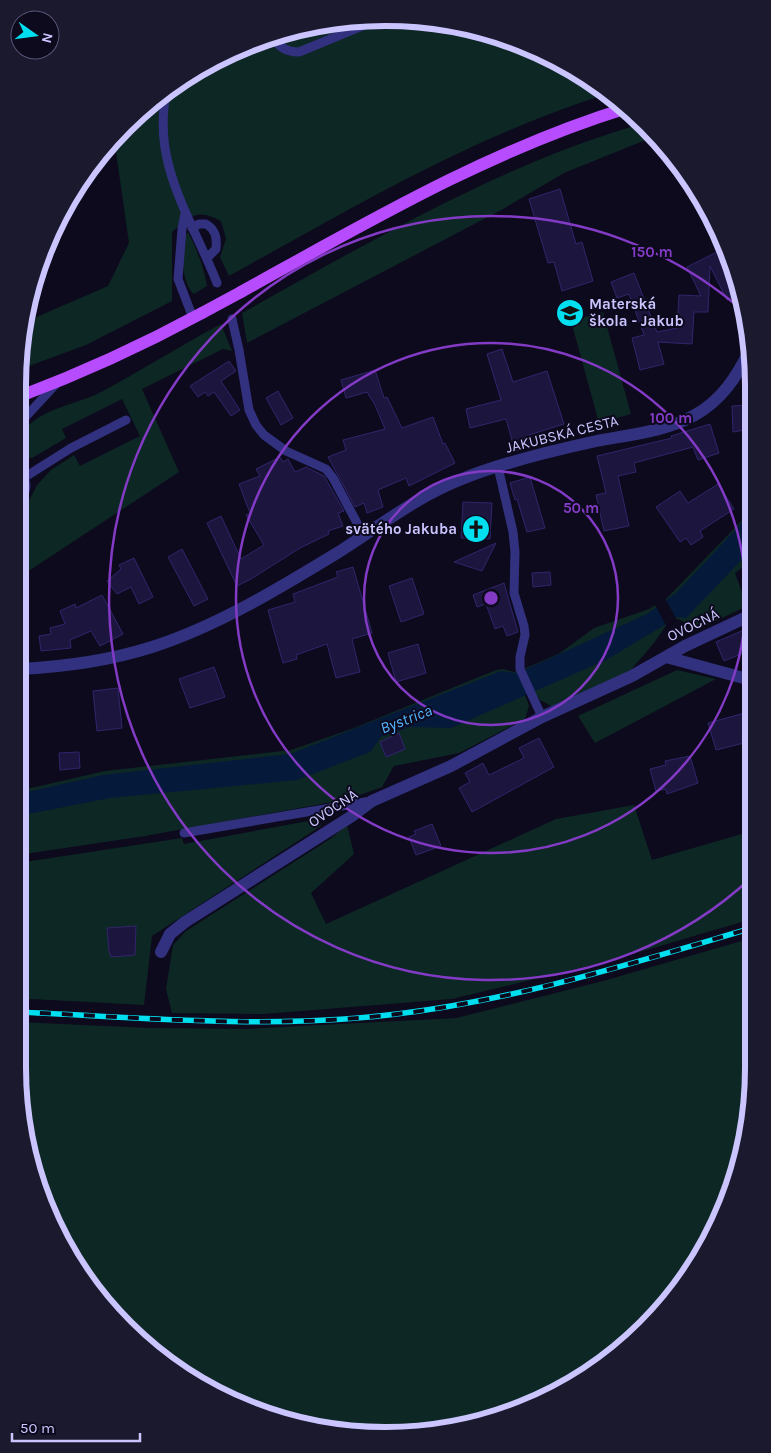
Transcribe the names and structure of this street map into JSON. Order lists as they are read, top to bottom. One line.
{"streets":{"street":["JAKUBSKÁ CESTA","OVOCNÁ"]},"water":["Bystrica"],"places":{"school or university":["Materská škola - Jakub"],"church":["svätého Jakuba"]},"scale_bar":"50 m","north":"right","rings":["150 m","100 m","50 m"]}
